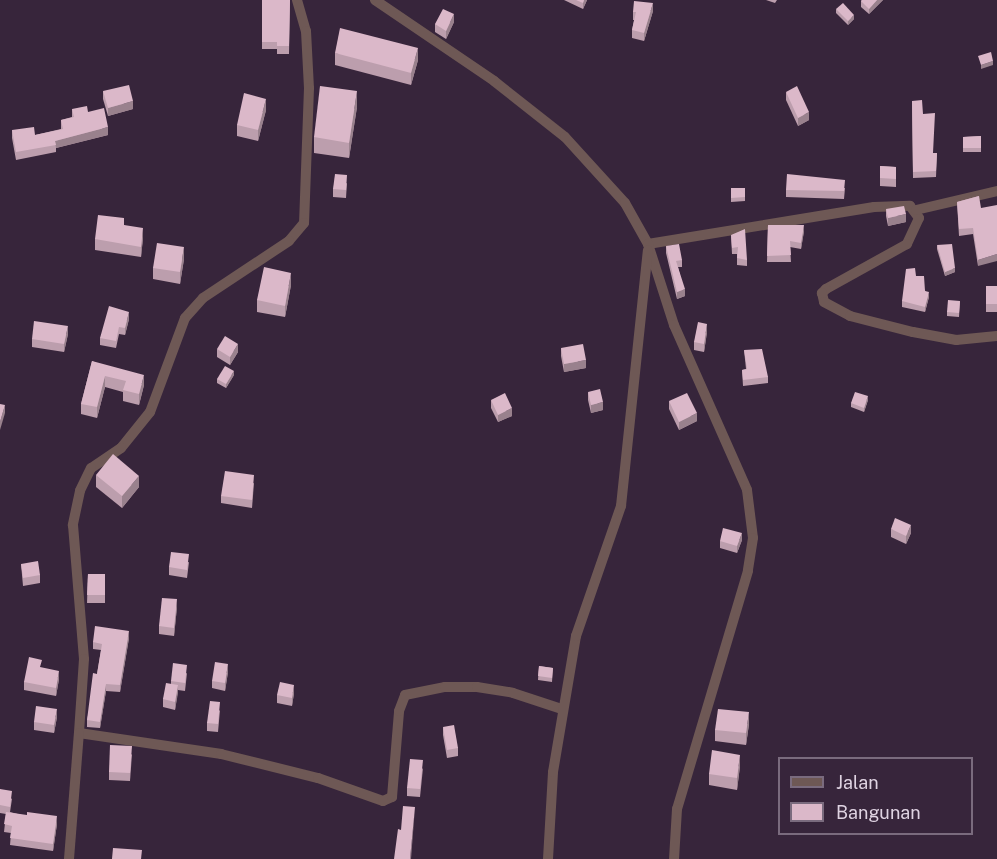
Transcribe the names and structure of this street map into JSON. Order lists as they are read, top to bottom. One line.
{"legend":["Jalan","Bangunan"]}
